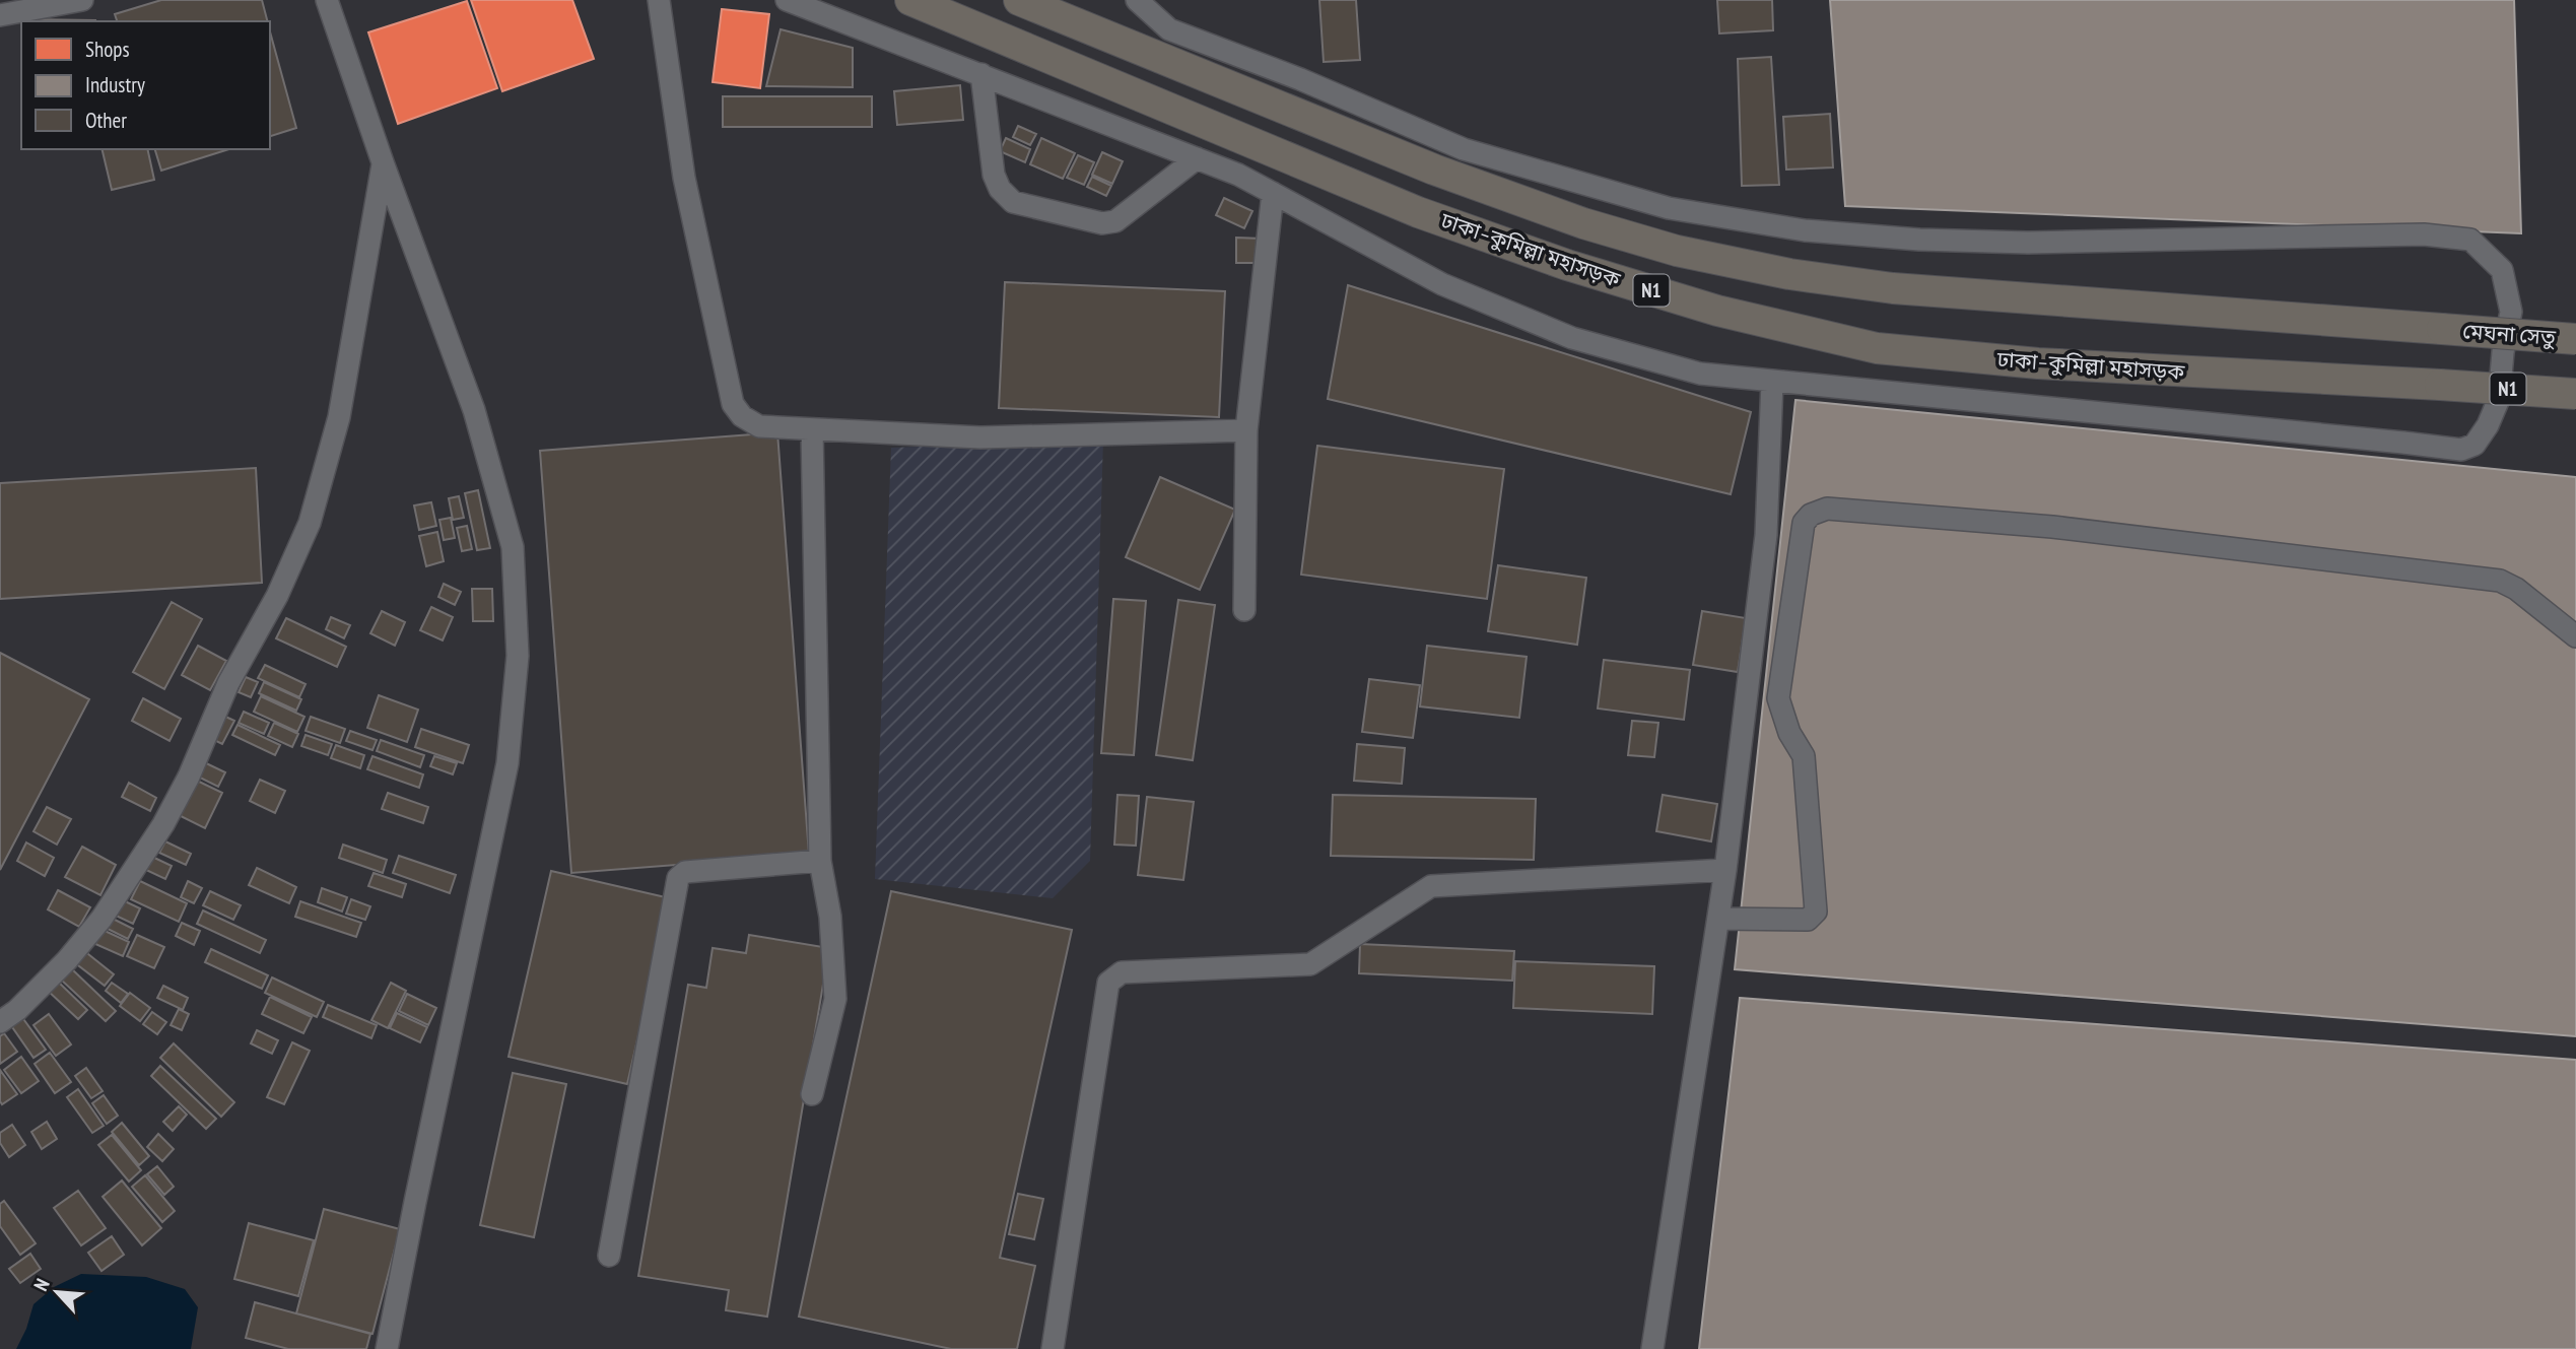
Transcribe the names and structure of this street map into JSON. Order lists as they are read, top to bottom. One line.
{"streets":{"highway":["ঢাকা–কুমিল্লা মহাসড়ক","N1","মেঘনা সেতু"]},"crossings":[["ঢাকা–কুমিল্লা মহাসড়ক","মেঘনা সেতু"]],"legend":["Shops","Industry","Other"],"north":"top left"}
